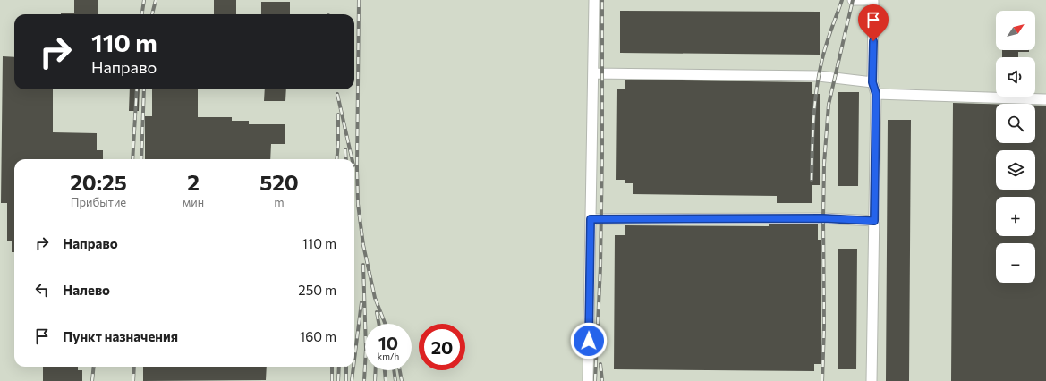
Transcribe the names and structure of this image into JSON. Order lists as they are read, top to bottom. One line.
{"north":"top right","page":{"map_buttons":["+","−"],"turn":["110 m","Направо"],"eta":["20:25","Прибытие","2","мин","520","m"],"list":[{"name":"Направо","value":"110 m"},{"name":"Налево","value":"250 m"},{"name":"Пункт назначения","value":"160 m"}],"speed":"10 km/h","limit":"20"}}
